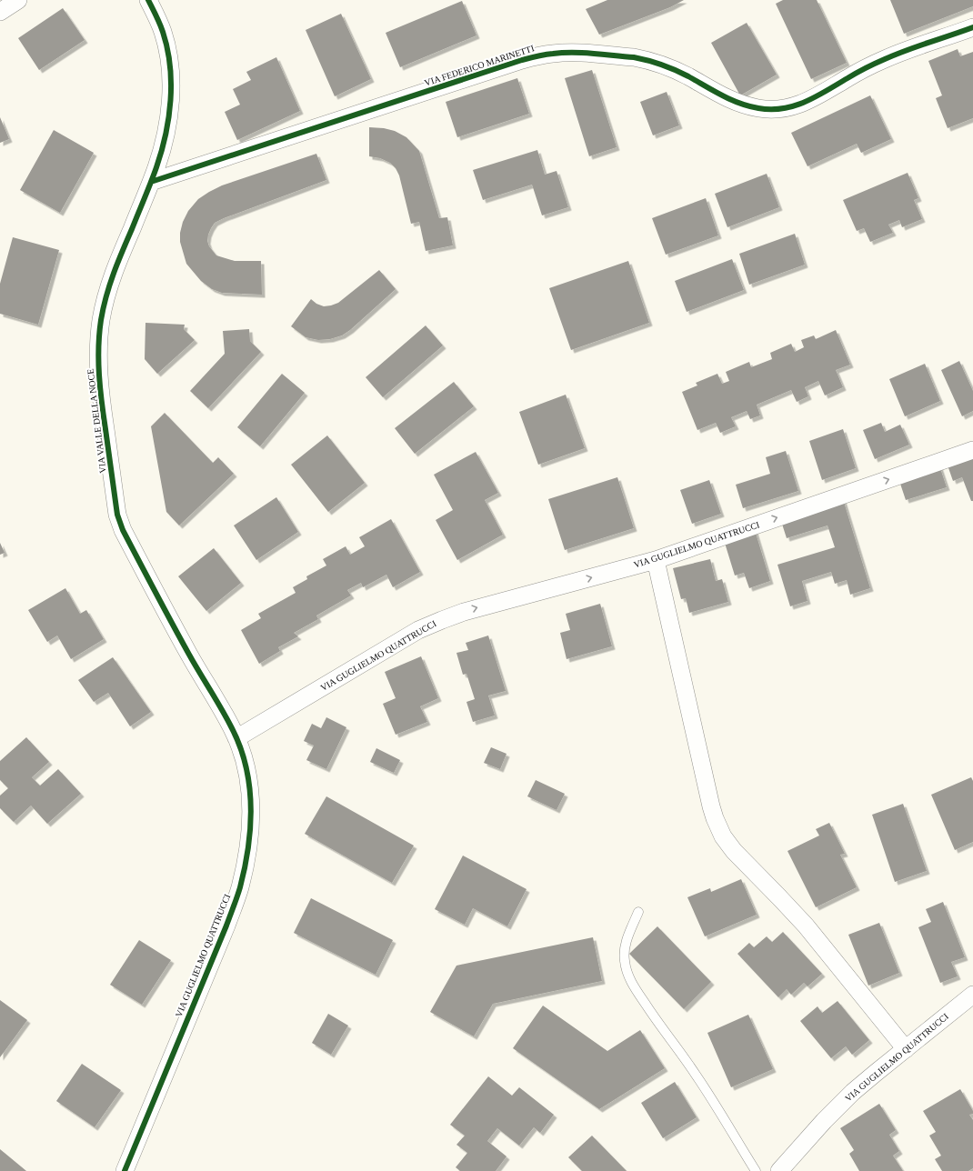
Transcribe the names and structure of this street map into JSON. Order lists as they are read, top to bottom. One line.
{"streets":{"street":["VIA FEDERICO MARINETTI","VIA VALLE DELLA NOCE","VIA GUGLIELMO QUATTRUCCI"]},"crossings":[["VIA FEDERICO MARINETTI","VIA VALLE DELLA NOCE"],["VIA VALLE DELLA NOCE","VIA GUGLIELMO QUATTRUCCI"]],"one_way":["VIA GUGLIELMO QUATTRUCCI"]}
